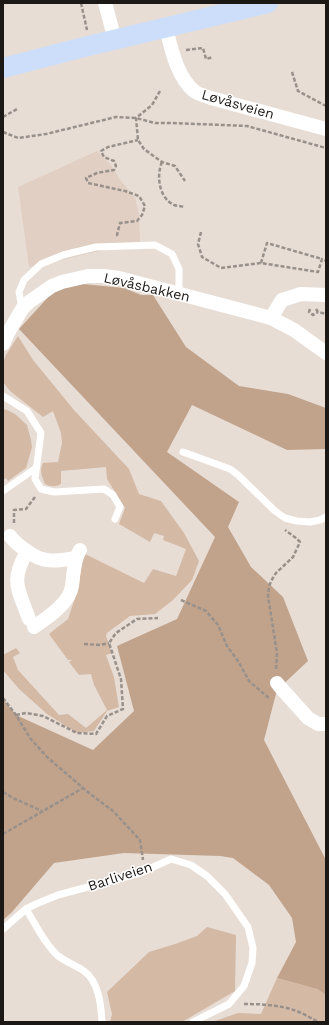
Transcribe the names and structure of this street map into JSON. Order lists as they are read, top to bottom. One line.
{"streets":{"street":["Løvåsveien","Løvåsbakken"],"lane":["Barliveien"]}}
